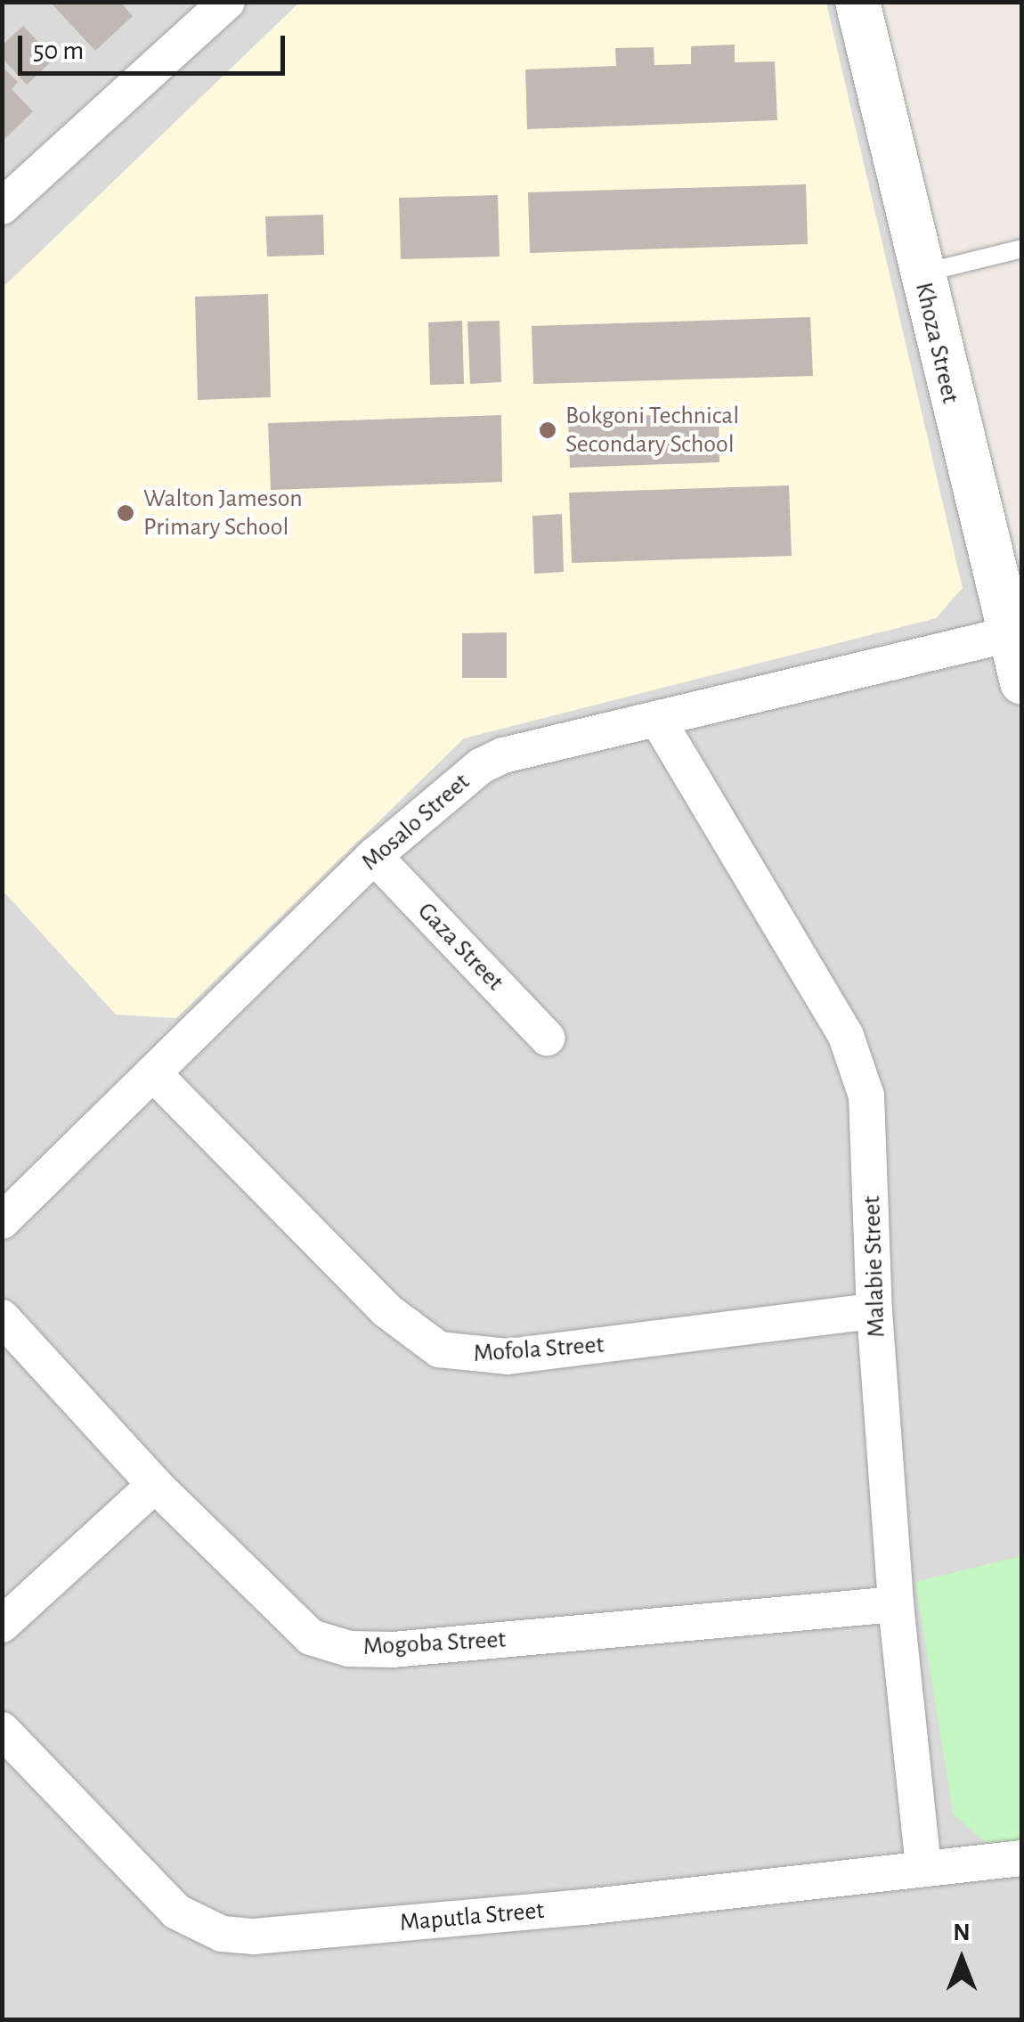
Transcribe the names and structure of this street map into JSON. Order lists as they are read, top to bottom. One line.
{"streets":{"street":["Khoza Street","Mosalo Street","Gaza Street","Malabie Street","Mofola Street","Mogoba Street","Maputla Street"]},"crossings":[["Khoza Street","Mosalo Street"],["Mosalo Street","Gaza Street"],["Mosalo Street","Malabie Street"],["Mosalo Street","Mofola Street"],["Malabie Street","Mofola Street"],["Malabie Street","Mogoba Street"],["Malabie Street","Maputla Street"]],"places":["Bokgoni Technical Secondary School","Walton Jameson Primary School"],"scale_bar":"50 m","north":"top"}
